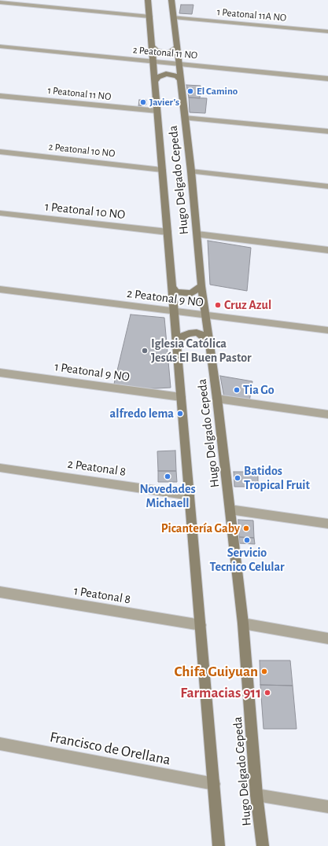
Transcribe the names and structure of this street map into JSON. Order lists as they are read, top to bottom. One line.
{"streets":{"street":["1 Peatonal 11A NO","2 Peatonal 11 NO","1 Peatonal 11 NO","2 Peatonal 10 NO","Hugo Delgado Cepeda","1 Peatonal 10 NO","2 Peatonal 9 NO","1 Peatonal 9 NO","2 Peatonal 8","1 Peatonal 8","Francisco de Orellana"]},"crossings":[["1 Peatonal 11A NO","Hugo Delgado Cepeda"],["2 Peatonal 11 NO","Hugo Delgado Cepeda"],["1 Peatonal 11 NO","Hugo Delgado Cepeda"],["2 Peatonal 10 NO","Hugo Delgado Cepeda"],["Hugo Delgado Cepeda","1 Peatonal 10 NO"],["Hugo Delgado Cepeda","2 Peatonal 9 NO"],["Hugo Delgado Cepeda","1 Peatonal 9 NO"],["Hugo Delgado Cepeda","2 Peatonal 8"],["Hugo Delgado Cepeda","1 Peatonal 8"],["Hugo Delgado Cepeda","Francisco de Orellana"]],"places":["El Camino","Javier's","Cruz Azul","Iglesia Católica Jesús El Buen Pastor","Tia Go","alfredo lema","Novedades Michaell","Batidos Tropical Fruit","Picantería Gaby","Servicio Tecnico Celular","Chifa Guiyuan","Farmacias 911"]}
